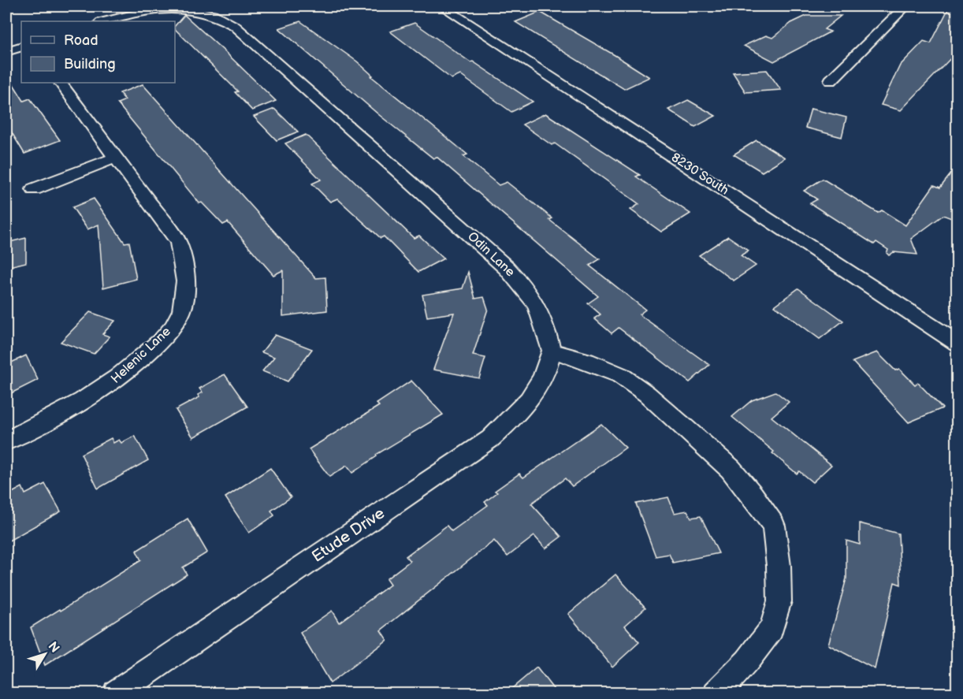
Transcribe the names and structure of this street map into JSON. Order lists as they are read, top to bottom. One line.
{"streets":{"street":["8230 South","Odin Lane","Helenic Lane","Etude Drive"]},"crossings":[["Odin Lane","Etude Drive"]],"legend":["Road","Building"],"north":"top right"}
